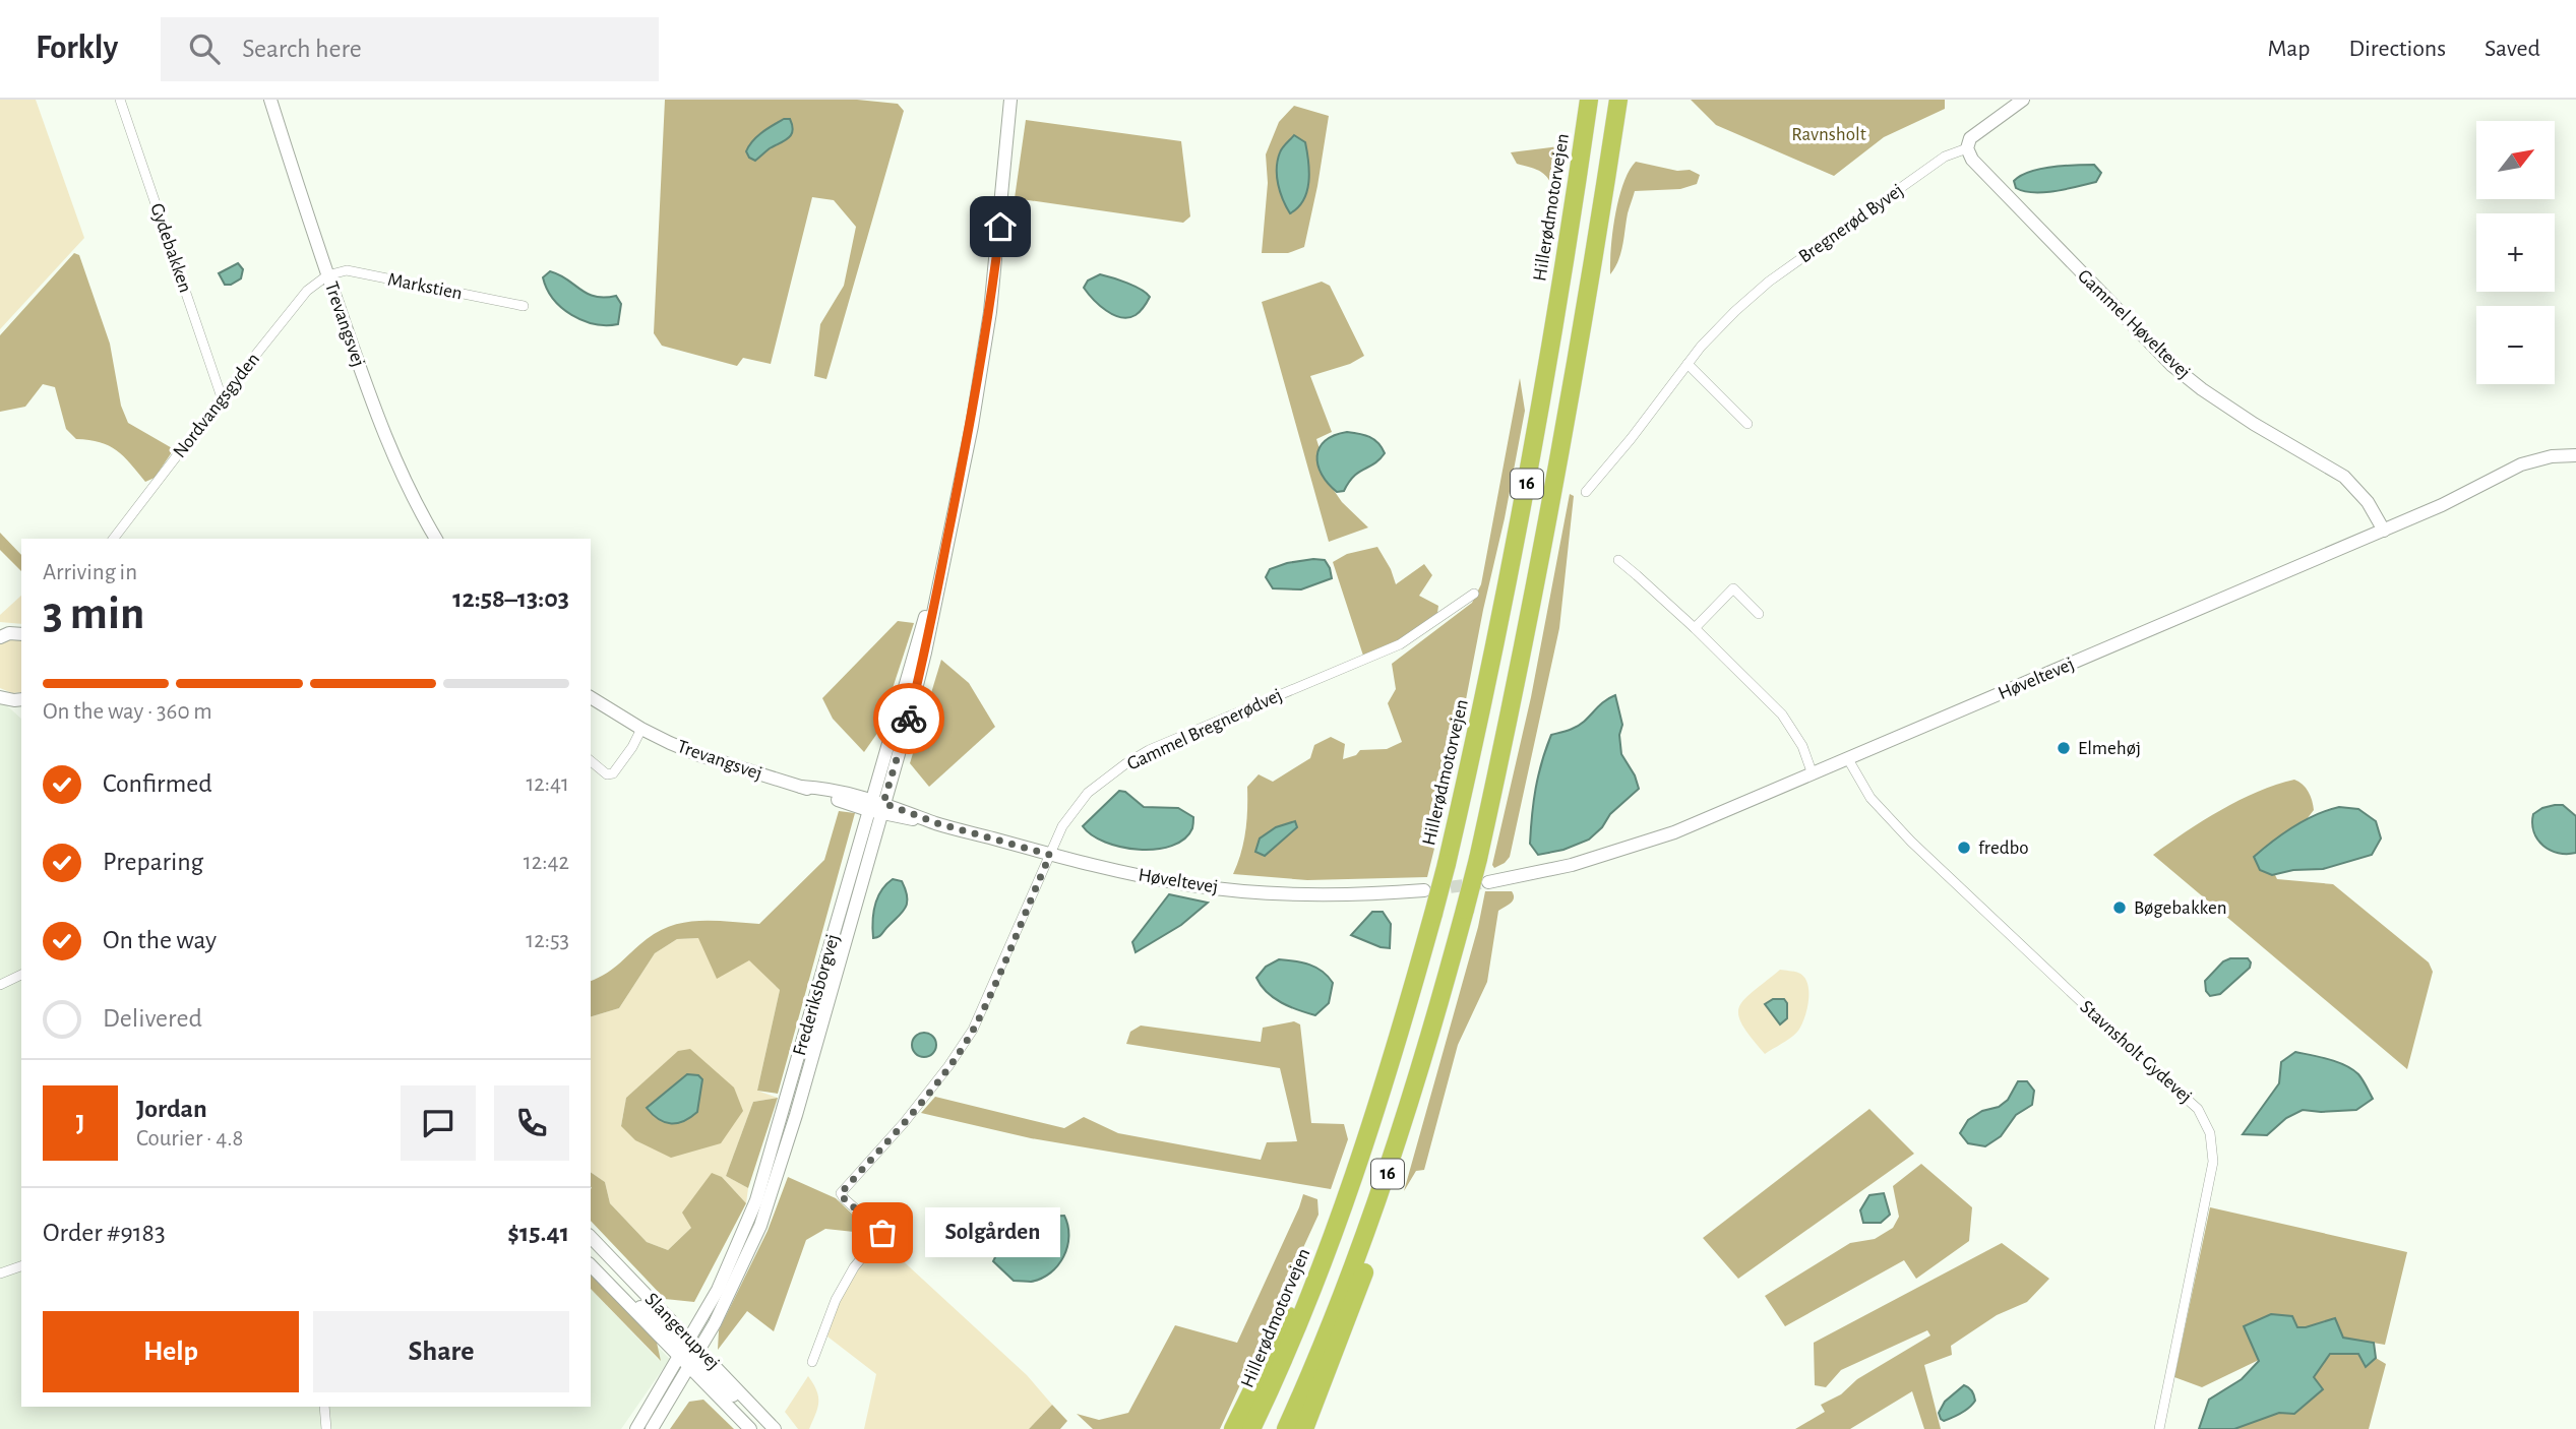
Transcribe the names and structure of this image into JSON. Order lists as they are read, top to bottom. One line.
{"streets":{"highway":["Hillerødmotorvejen","16"],"street":["Bregnerød Byvej","Gydebakken","Markstien","Trevangsvej","Gammel Høveltevej","Nordvangsgyden","Høveltevej","Gammel Bregnerødvej","Frederiksborgvej","Stavnsholt Gydevej","Slangerupvej"]},"crossings":[["Bregnerød Byvej","Gammel Høveltevej"],["Gydebakken","Nordvangsgyden"],["Markstien","Trevangsvej"],["Markstien","Nordvangsgyden"],["Trevangsvej","Nordvangsgyden"],["Trevangsvej","Høveltevej"],["Trevangsvej","Frederiksborgvej"],["Gammel Høveltevej","Høveltevej"],["Høveltevej","Gammel Bregnerødvej"],["Høveltevej","Frederiksborgvej"],["Høveltevej","Stavnsholt Gydevej"],["Frederiksborgvej","Slangerupvej"]],"parks":["Ravnsholt"],"places":["Elmehøj","fredbo","Bøgebakken","Solgården"],"north":"top right","page":{"header":"Forkly","search":"Search here","nav":["Map","Directions","Saved"],"map_buttons":["+","−"],"heading":["3 min","Arriving in","12:58–13:03"],"panel":["Jordan","Courier · 4.8","Order #9183","$15.41"],"bar":"On the way · 360 m","list":[["Confirmed","12:41"],["Preparing","12:42"],["On the way","12:53"],"Delivered"],"round":"J","bubble":"Solgården","buttons":["Help","Share"]}}
